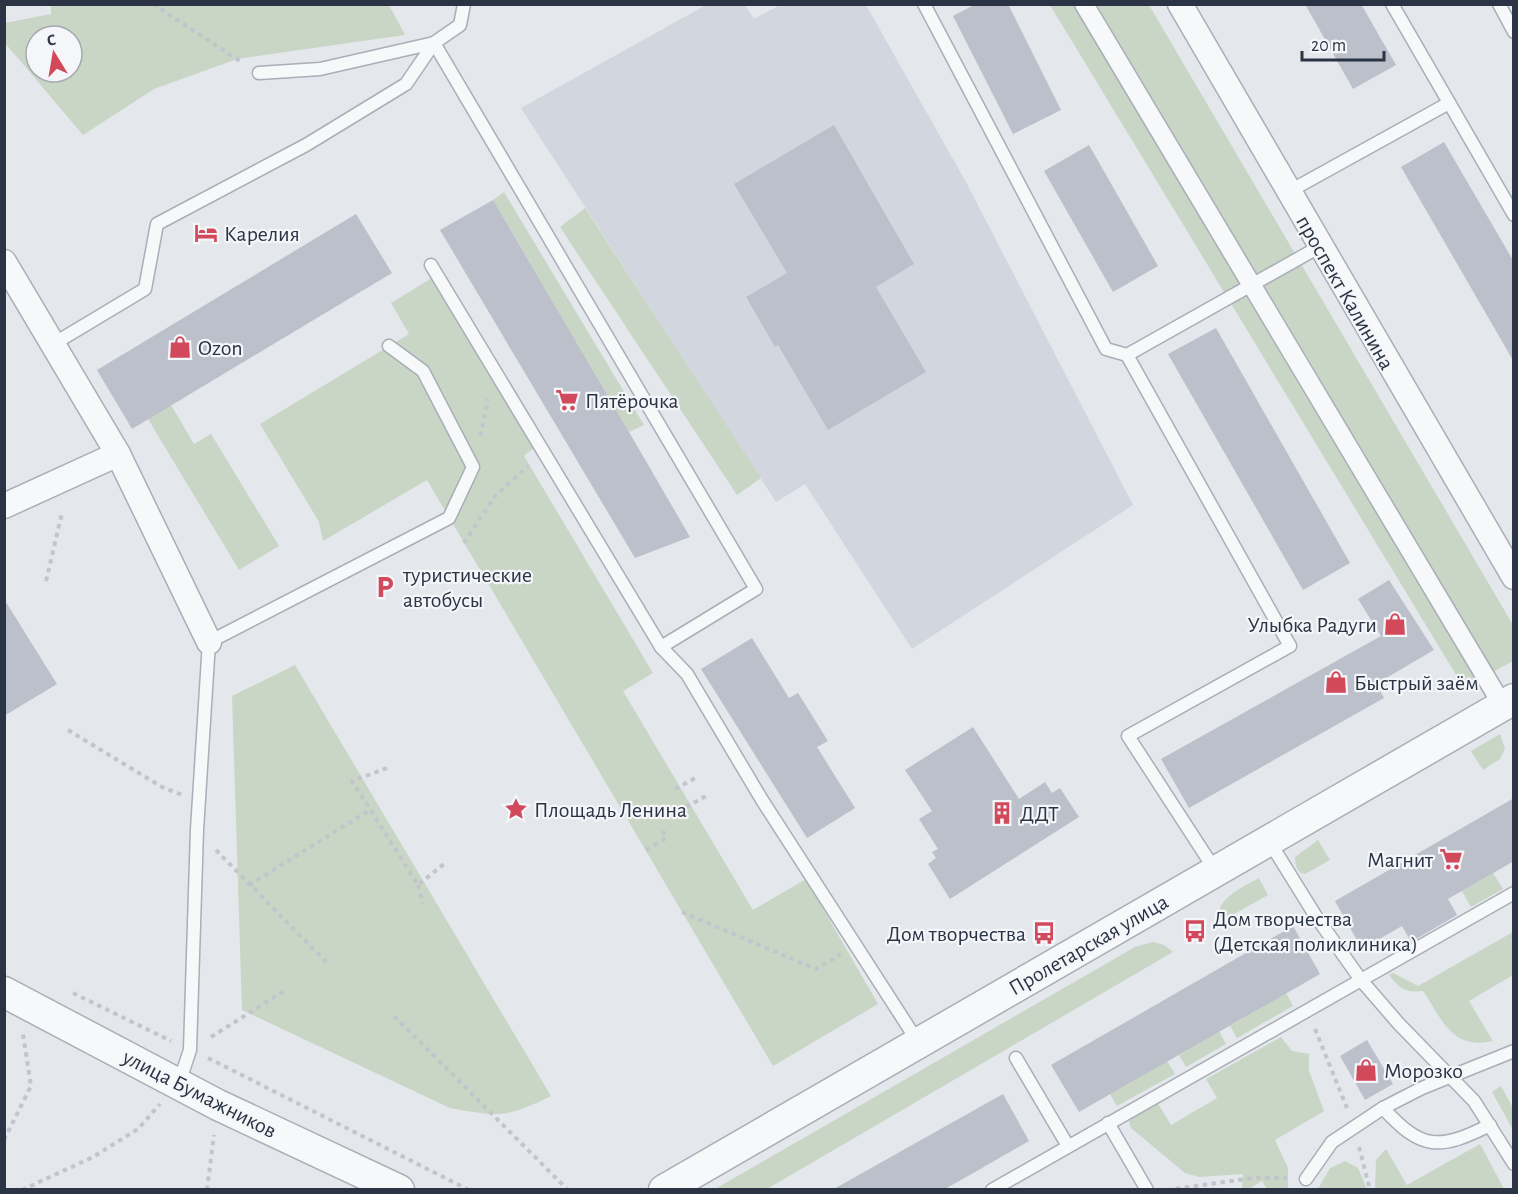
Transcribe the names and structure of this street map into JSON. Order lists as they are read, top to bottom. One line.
{"streets":{"street":["проспект Калинина","Пролетарская улица","улица Бумажников"]},"places":{"hotel":["Карелия"],"shop":["Ozon","Улыбка Радуги","Быстрый заём","Морозко"],"supermarket":["Пятёрочка","Магнит"],"parking":["туристические автобусы"],"place":["Площадь Ленина"],"building":["ДДТ"],"bus stop":["Дом творчества (Детская поликлиника)","Дом творчества"]},"scale_bar":"20 m","north":"top"}
